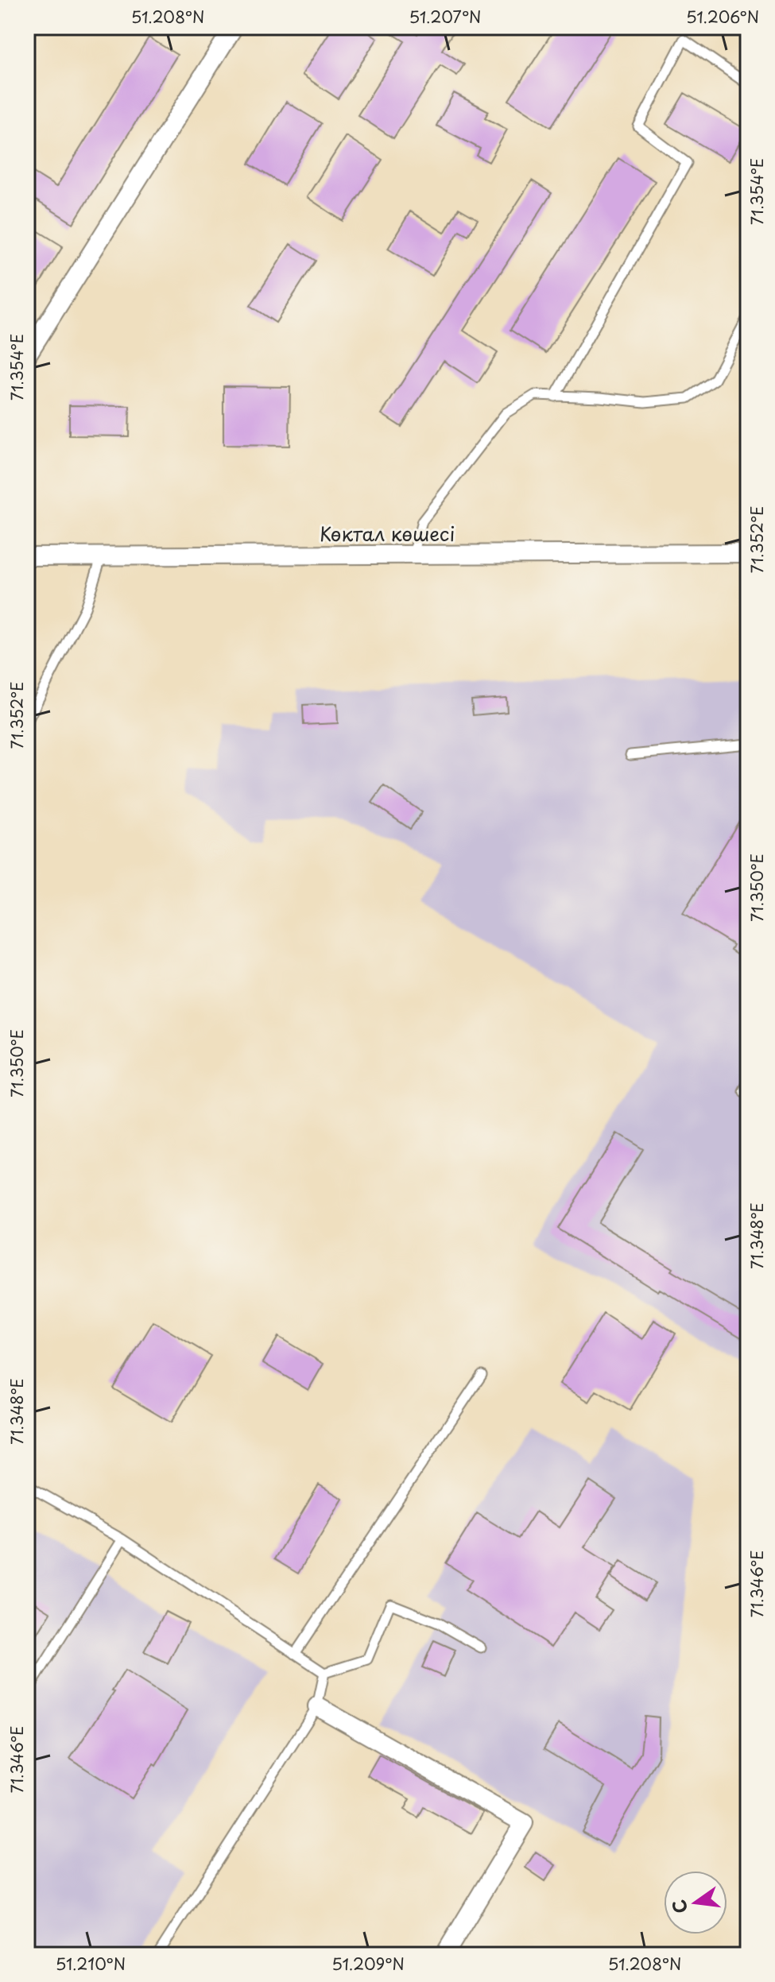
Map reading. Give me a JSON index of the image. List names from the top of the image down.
{
  "streets": {
    "street": ["Көктал көшесі"]
  },
  "north": "left",
  "coordinates": [
    "51.208°N",
    "51.207°N",
    "51.206°N",
    "71.354°E",
    "71.352°E",
    "71.350°E",
    "71.348°E",
    "71.346°E",
    "51.210°N",
    "51.209°N"
  ]
}
